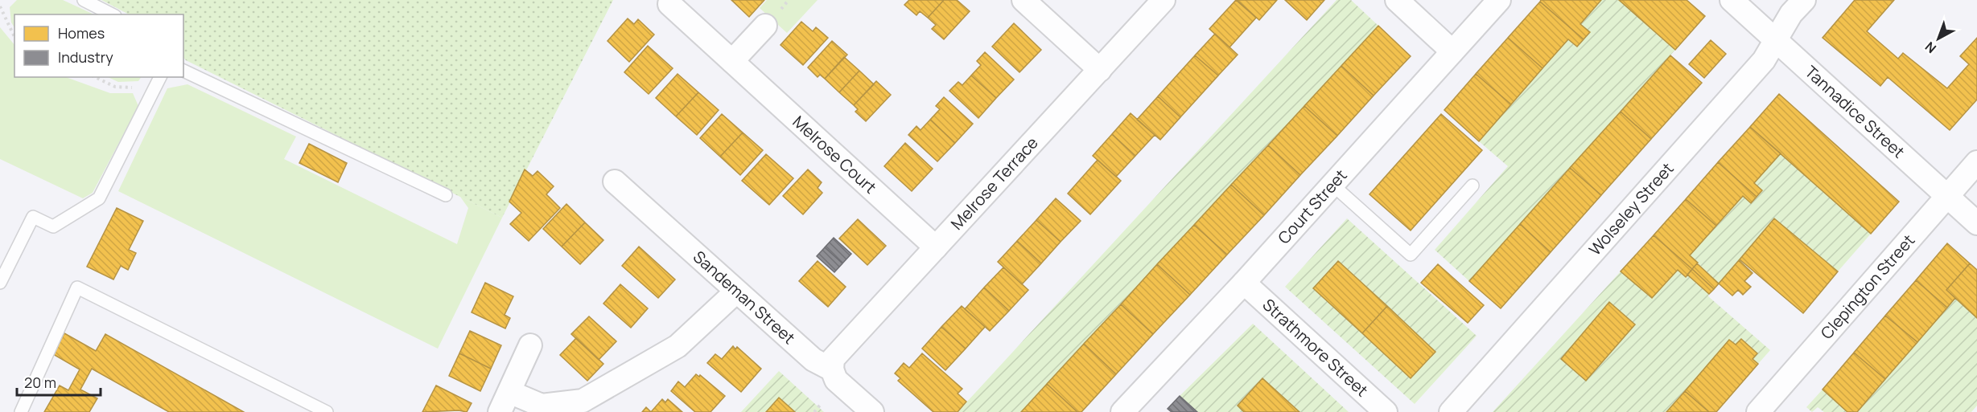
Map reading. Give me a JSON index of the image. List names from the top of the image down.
{
  "streets": {
    "street": [
      "Tannadice Street",
      "Melrose Court",
      "Melrose Terrace",
      "Court Street",
      "Wolseley Street",
      "Clepington Street",
      "Sandeman Street",
      "Strathmore Street"
    ]
  },
  "crossings": [
    ["Tannadice Street", "Wolseley Street"],
    ["Tannadice Street", "Clepington Street"],
    ["Melrose Court", "Melrose Terrace"],
    ["Melrose Terrace", "Sandeman Street"],
    ["Court Street", "Strathmore Street"]
  ],
  "legend": ["Homes", "Industry"],
  "scale_bar": "20 m",
  "north": "bottom left"
}
